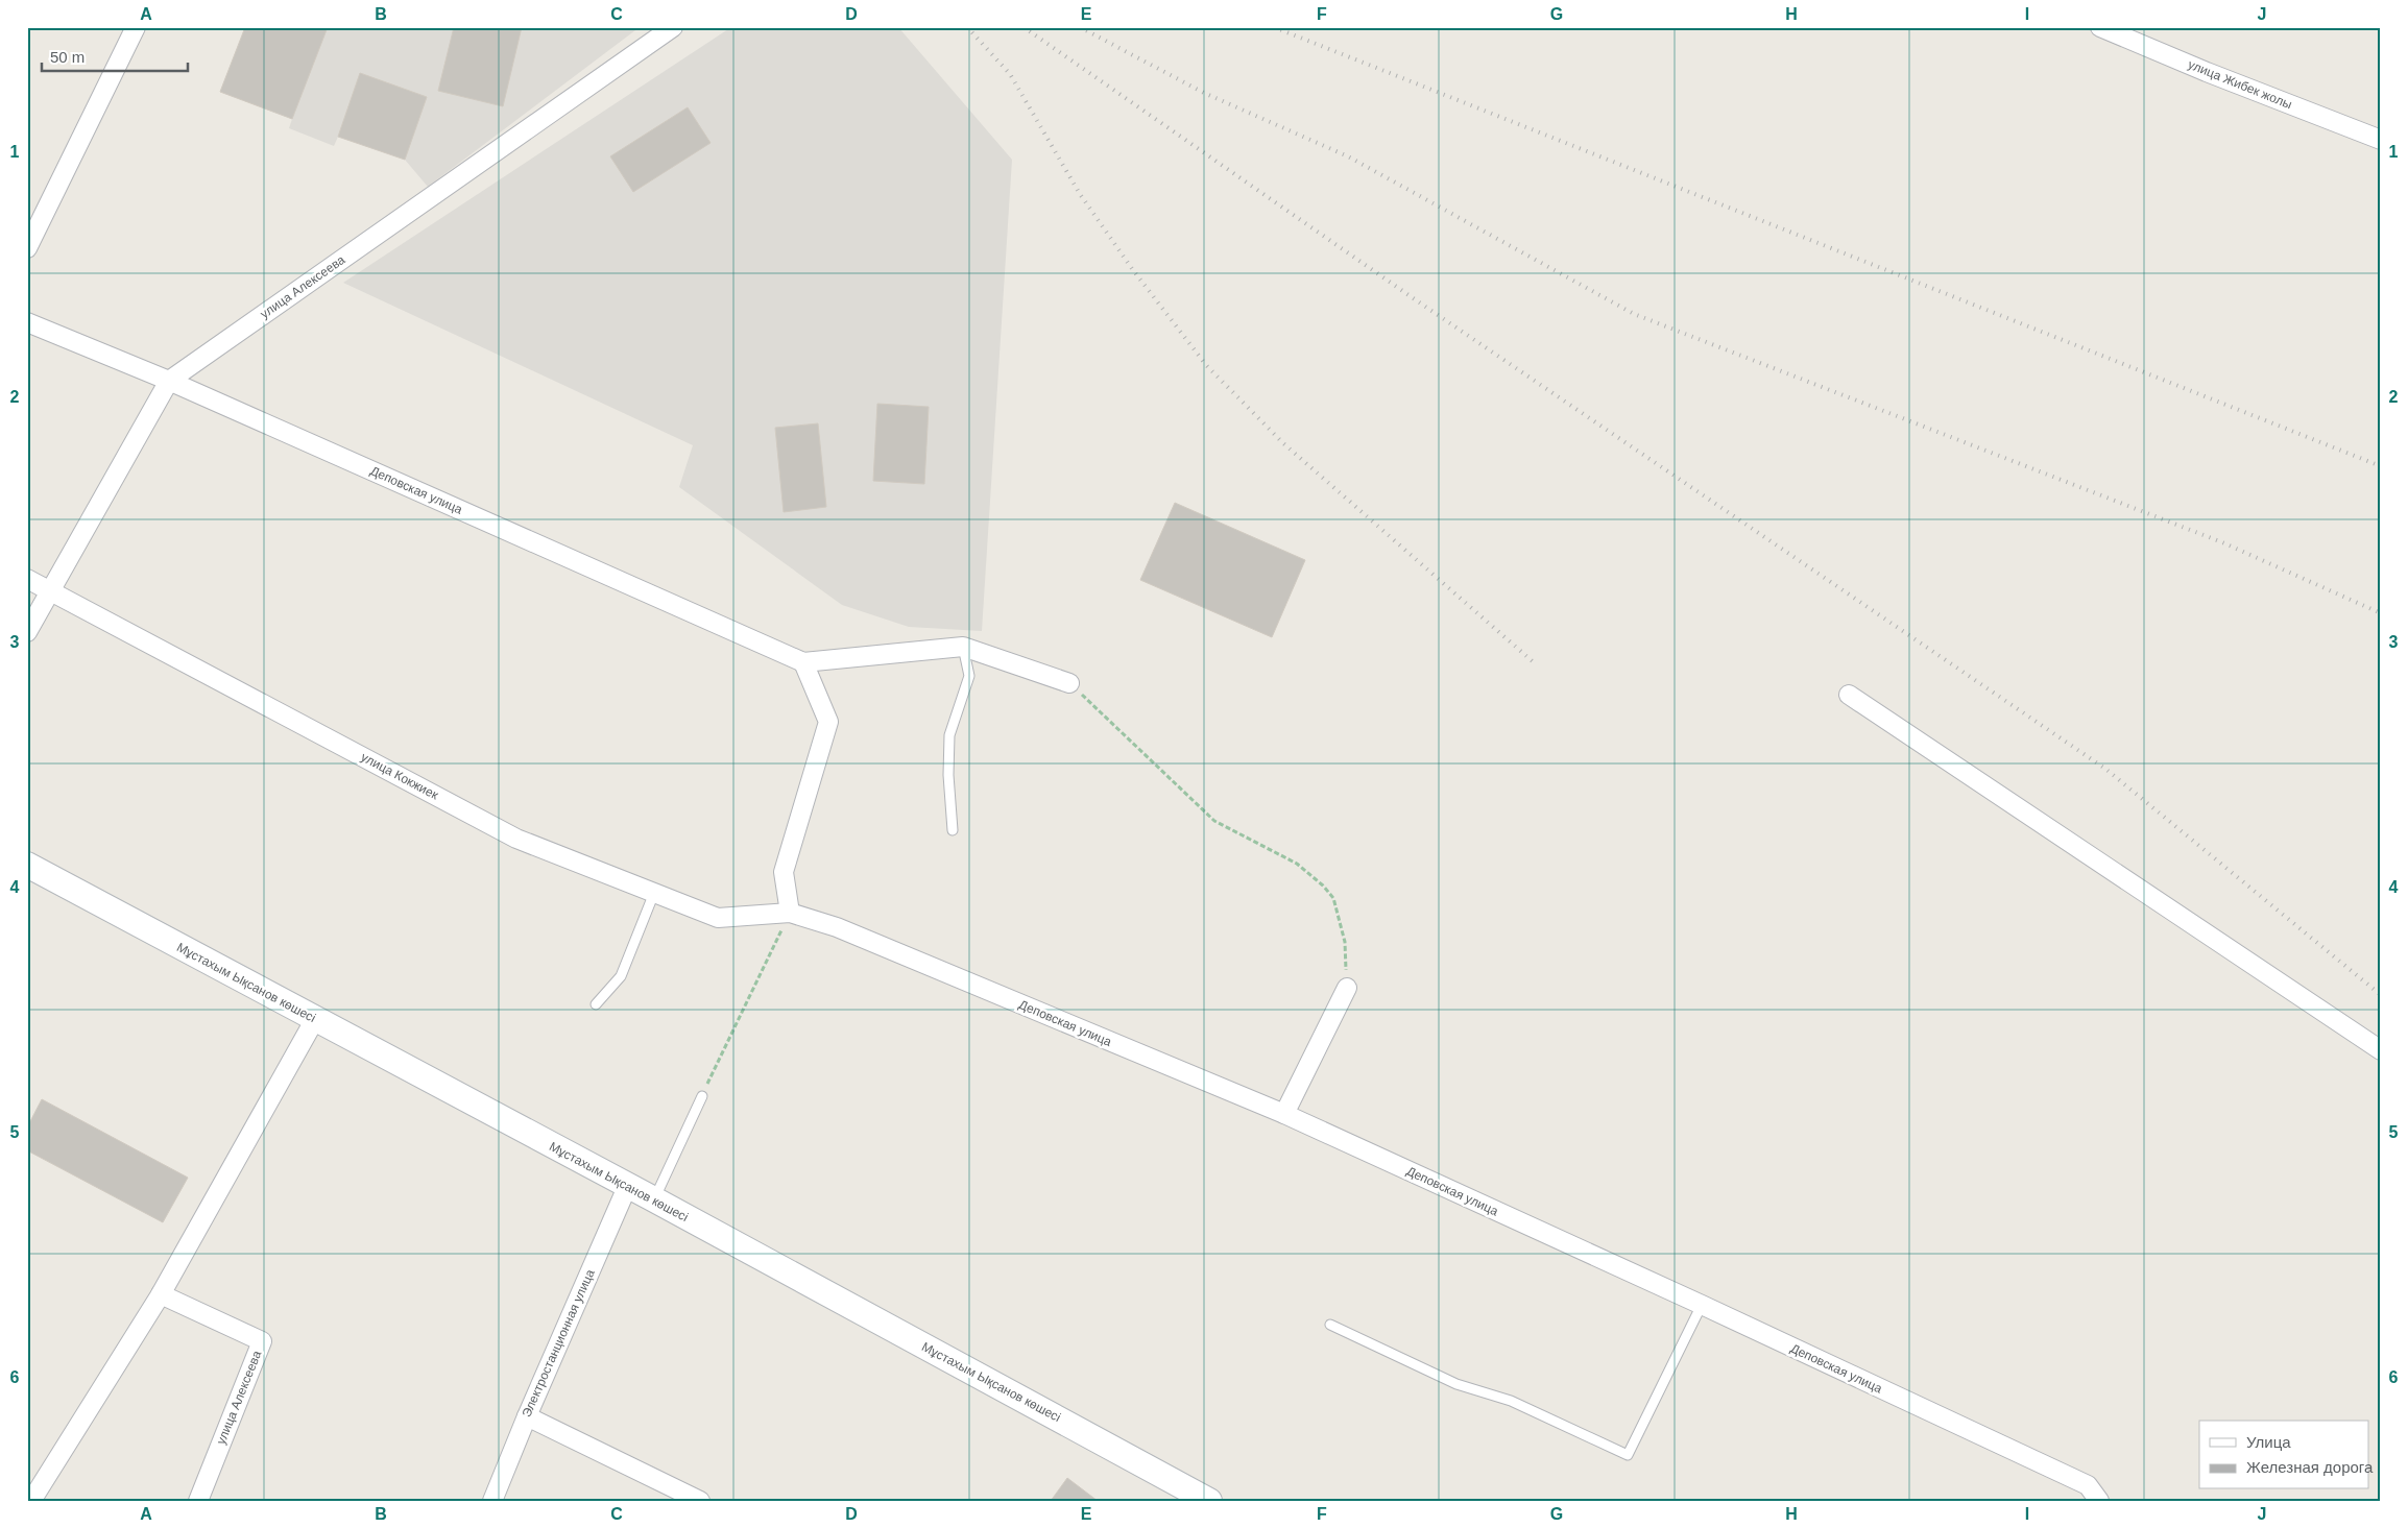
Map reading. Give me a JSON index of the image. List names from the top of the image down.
{
  "streets": {
    "main road": ["Мұстахым Ықсанов көшесі"],
    "street": [
      "улица Жибек жолы",
      "улица Алексеева",
      "Деповская улица",
      "улица Кокжиек",
      "Электростанционная улица"
    ]
  },
  "crossings": [
    ["улица Алексеева", "Деповская улица"],
    ["улица Алексеева", "улица Кокжиек"],
    ["Деповская улица", "улица Кокжиек"],
    ["Мұстахым Ықсанов көшесі", "Электростанционная улица"]
  ],
  "legend": ["Улица", "Железная дорога"],
  "scale_bar": "50 m",
  "grid": {
    "columns": [
      "A",
      "B",
      "C",
      "D",
      "E",
      "F",
      "G",
      "H",
      "I",
      "J"
    ],
    "rows": [
      "1",
      "2",
      "3",
      "4",
      "5",
      "6"
    ]
  }
}
